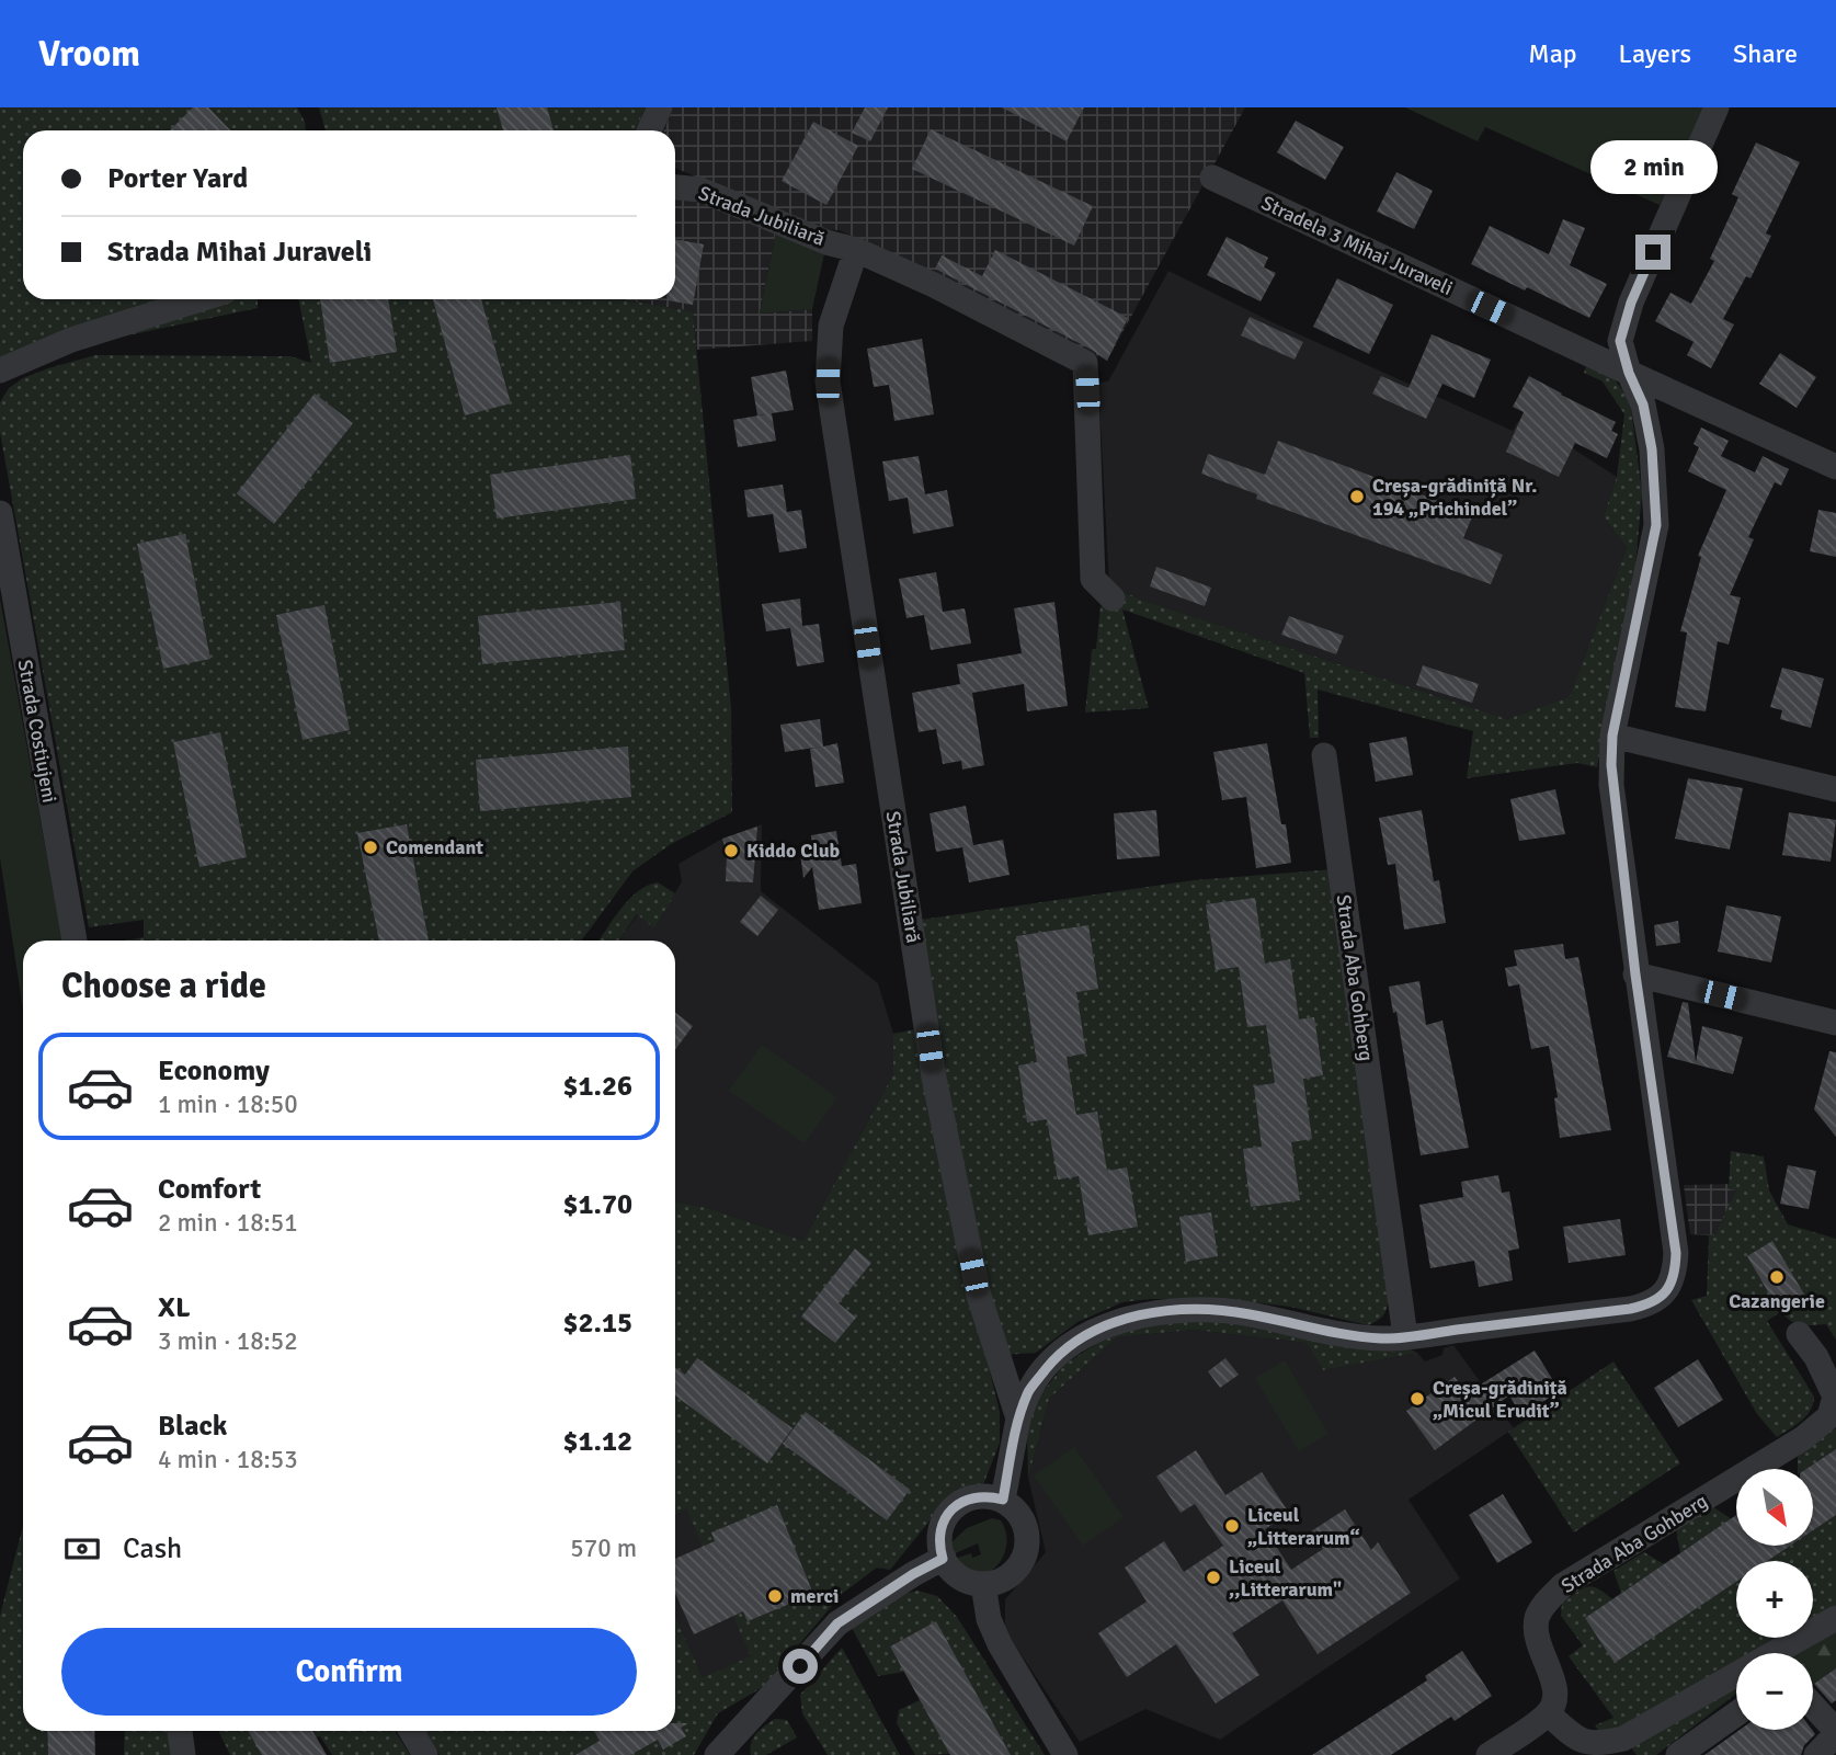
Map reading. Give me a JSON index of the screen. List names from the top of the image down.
{
  "streets": {
    "street": [
      "Strada Jubiliară",
      "Stradela 3 Mihai Juraveli",
      "Strada Costiujeni",
      "Strada Aba Gohberg"
    ]
  },
  "places": [
    "Creșa-grădiniță Nr. 194 „Prichindel”",
    "Comendant",
    "Kiddo Club",
    "Cazangerie",
    "Creșa-grădiniță „Micul Erudit”",
    "Liceul „Litterarum“",
    "Liceul ,,Litterarum\"",
    "merci"
  ],
  "north": "bottom right",
  "page": {
    "header": "Vroom",
    "nav": ["Map", "Layers", "Share"],
    "banner": ["Porter Yard", "Strada Mihai Juraveli"],
    "bubble": "2 min",
    "heading": "Choose a ride",
    "list": [
      {
        "name": "Economy",
        "note": "1 min · 18:50",
        "value": "$1.26"
      },
      {
        "name": "Comfort",
        "note": "2 min · 18:51",
        "value": "$1.70"
      },
      {
        "name": "XL",
        "note": "3 min · 18:52",
        "value": "$2.15"
      },
      {
        "name": "Black",
        "note": "4 min · 18:53",
        "value": "$1.12"
      }
    ],
    "map_buttons": ["+", "−"],
    "pay": ["Cash", "570 m"],
    "buttons": "Confirm"
  }
}
